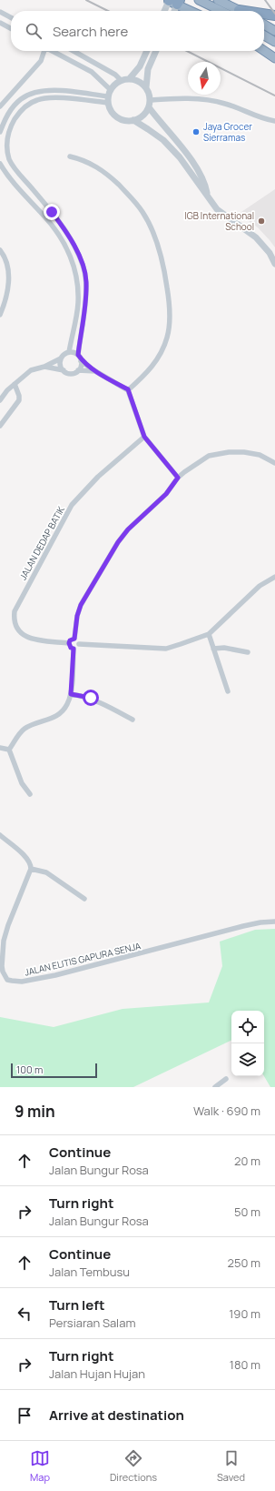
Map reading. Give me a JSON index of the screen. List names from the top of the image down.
{
  "streets": {
    "street": ["JALAN DEDAP BATIK", "JALAN ELITIS GAPURA SENJA"]
  },
  "places": ["Jaya Grocer Sierramas", "IGB International School"],
  "scale_bar": "100 m",
  "north": "bottom",
  "page": {
    "search": "Search here",
    "scale": "100 m",
    "heading": ["9 min", "Walk · 690 m"],
    "list": [
      ["Continue", "Jalan Bungur Rosa", "20 m"],
      ["Turn right", "Jalan Bungur Rosa", "50 m"],
      ["Continue", "Jalan Tembusu", "250 m"],
      ["Turn left", "Persiaran Salam", "190 m"],
      ["Turn right", "Jalan Hujan Hujan", "180 m"],
      "Arrive at destination"
    ],
    "nav": ["Map", "Directions", "Saved"]
  }
}
